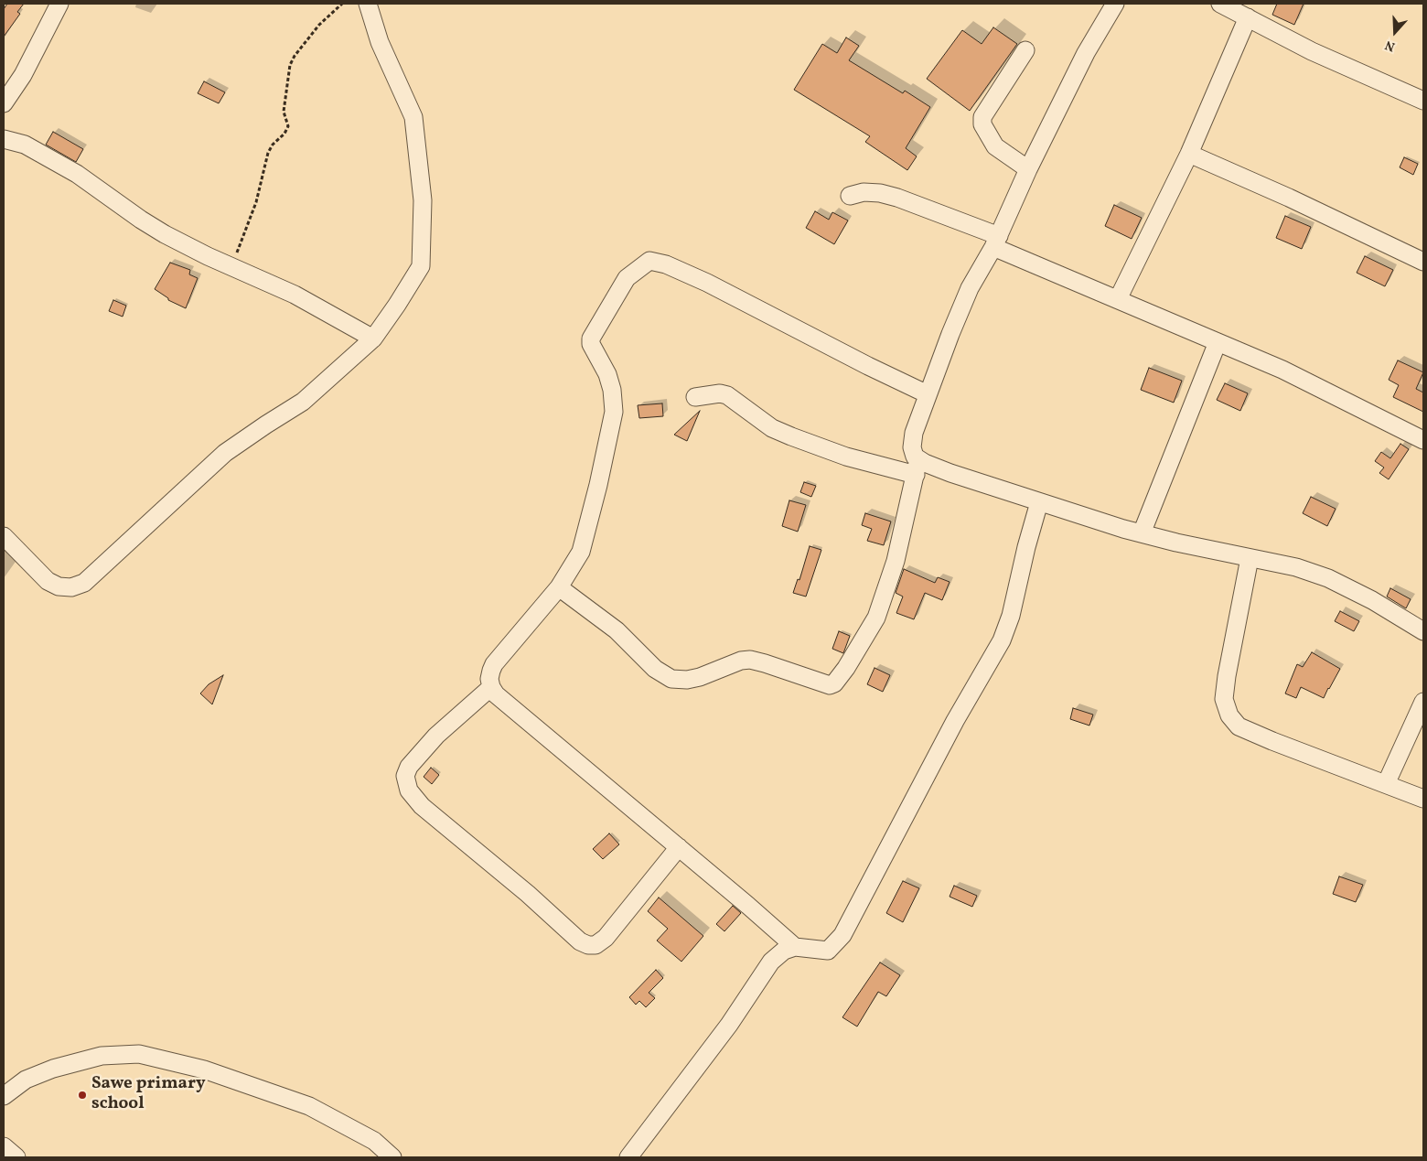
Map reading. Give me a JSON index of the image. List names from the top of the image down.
{
  "places": ["Sawe primary school"],
  "north": "bottom"
}
